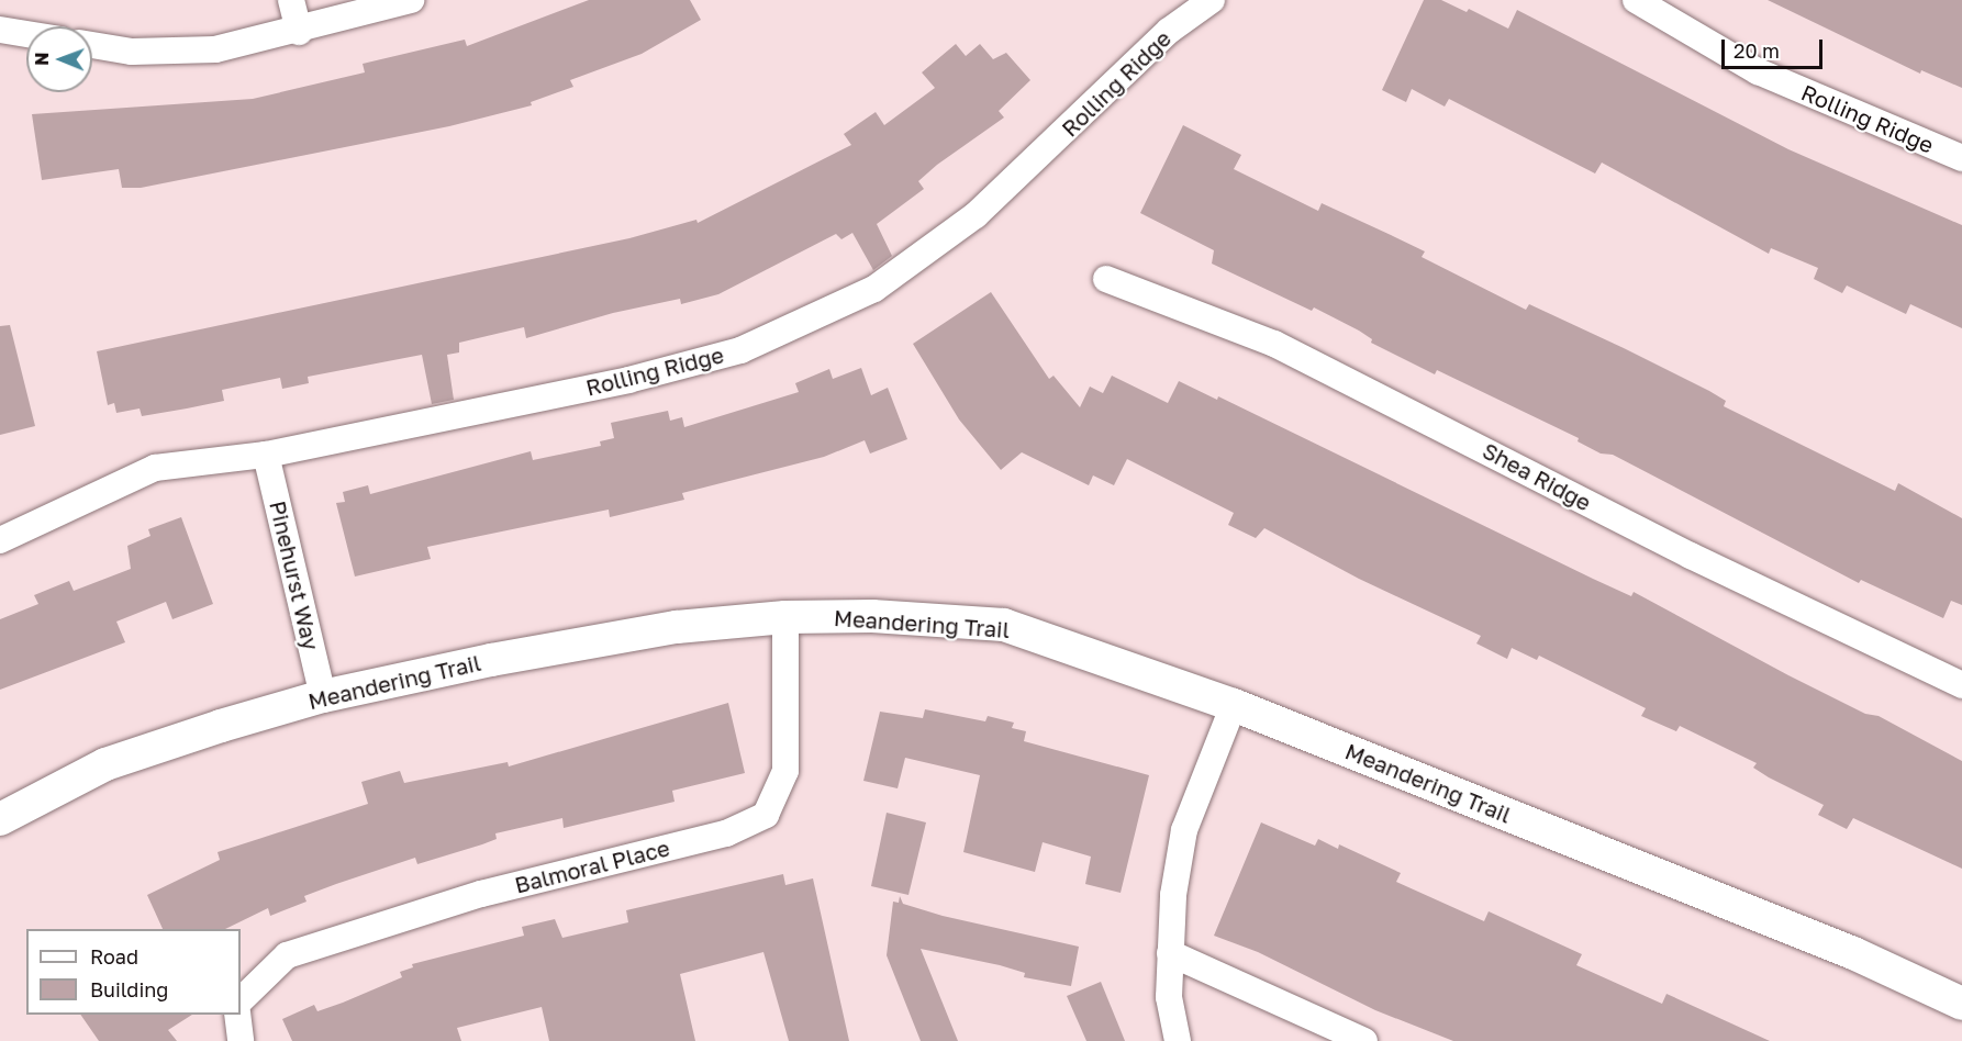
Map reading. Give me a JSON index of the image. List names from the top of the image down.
{
  "streets": {
    "street": [
      "Rolling Ridge",
      "Shea Ridge",
      "Pinehurst Way",
      "Meandering Trail",
      "Balmoral Place"
    ]
  },
  "crossings": [
    ["Rolling Ridge", "Pinehurst Way"],
    ["Pinehurst Way", "Meandering Trail"],
    ["Meandering Trail", "Balmoral Place"]
  ],
  "legend": ["Road", "Building"],
  "scale_bar": "20 m",
  "north": "left"
}
